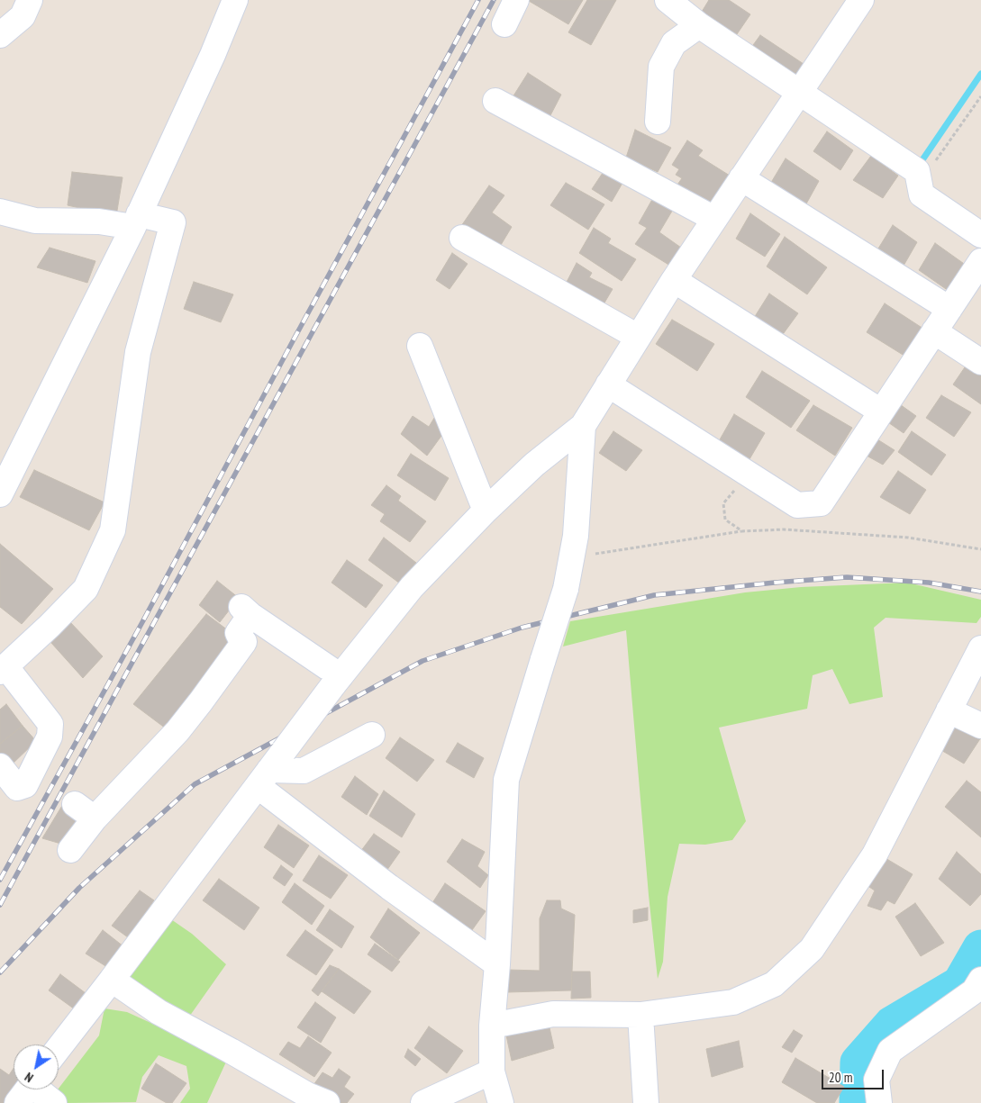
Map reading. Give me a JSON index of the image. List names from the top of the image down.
{
  "scale_bar": "20 m",
  "north": "bottom left"
}
